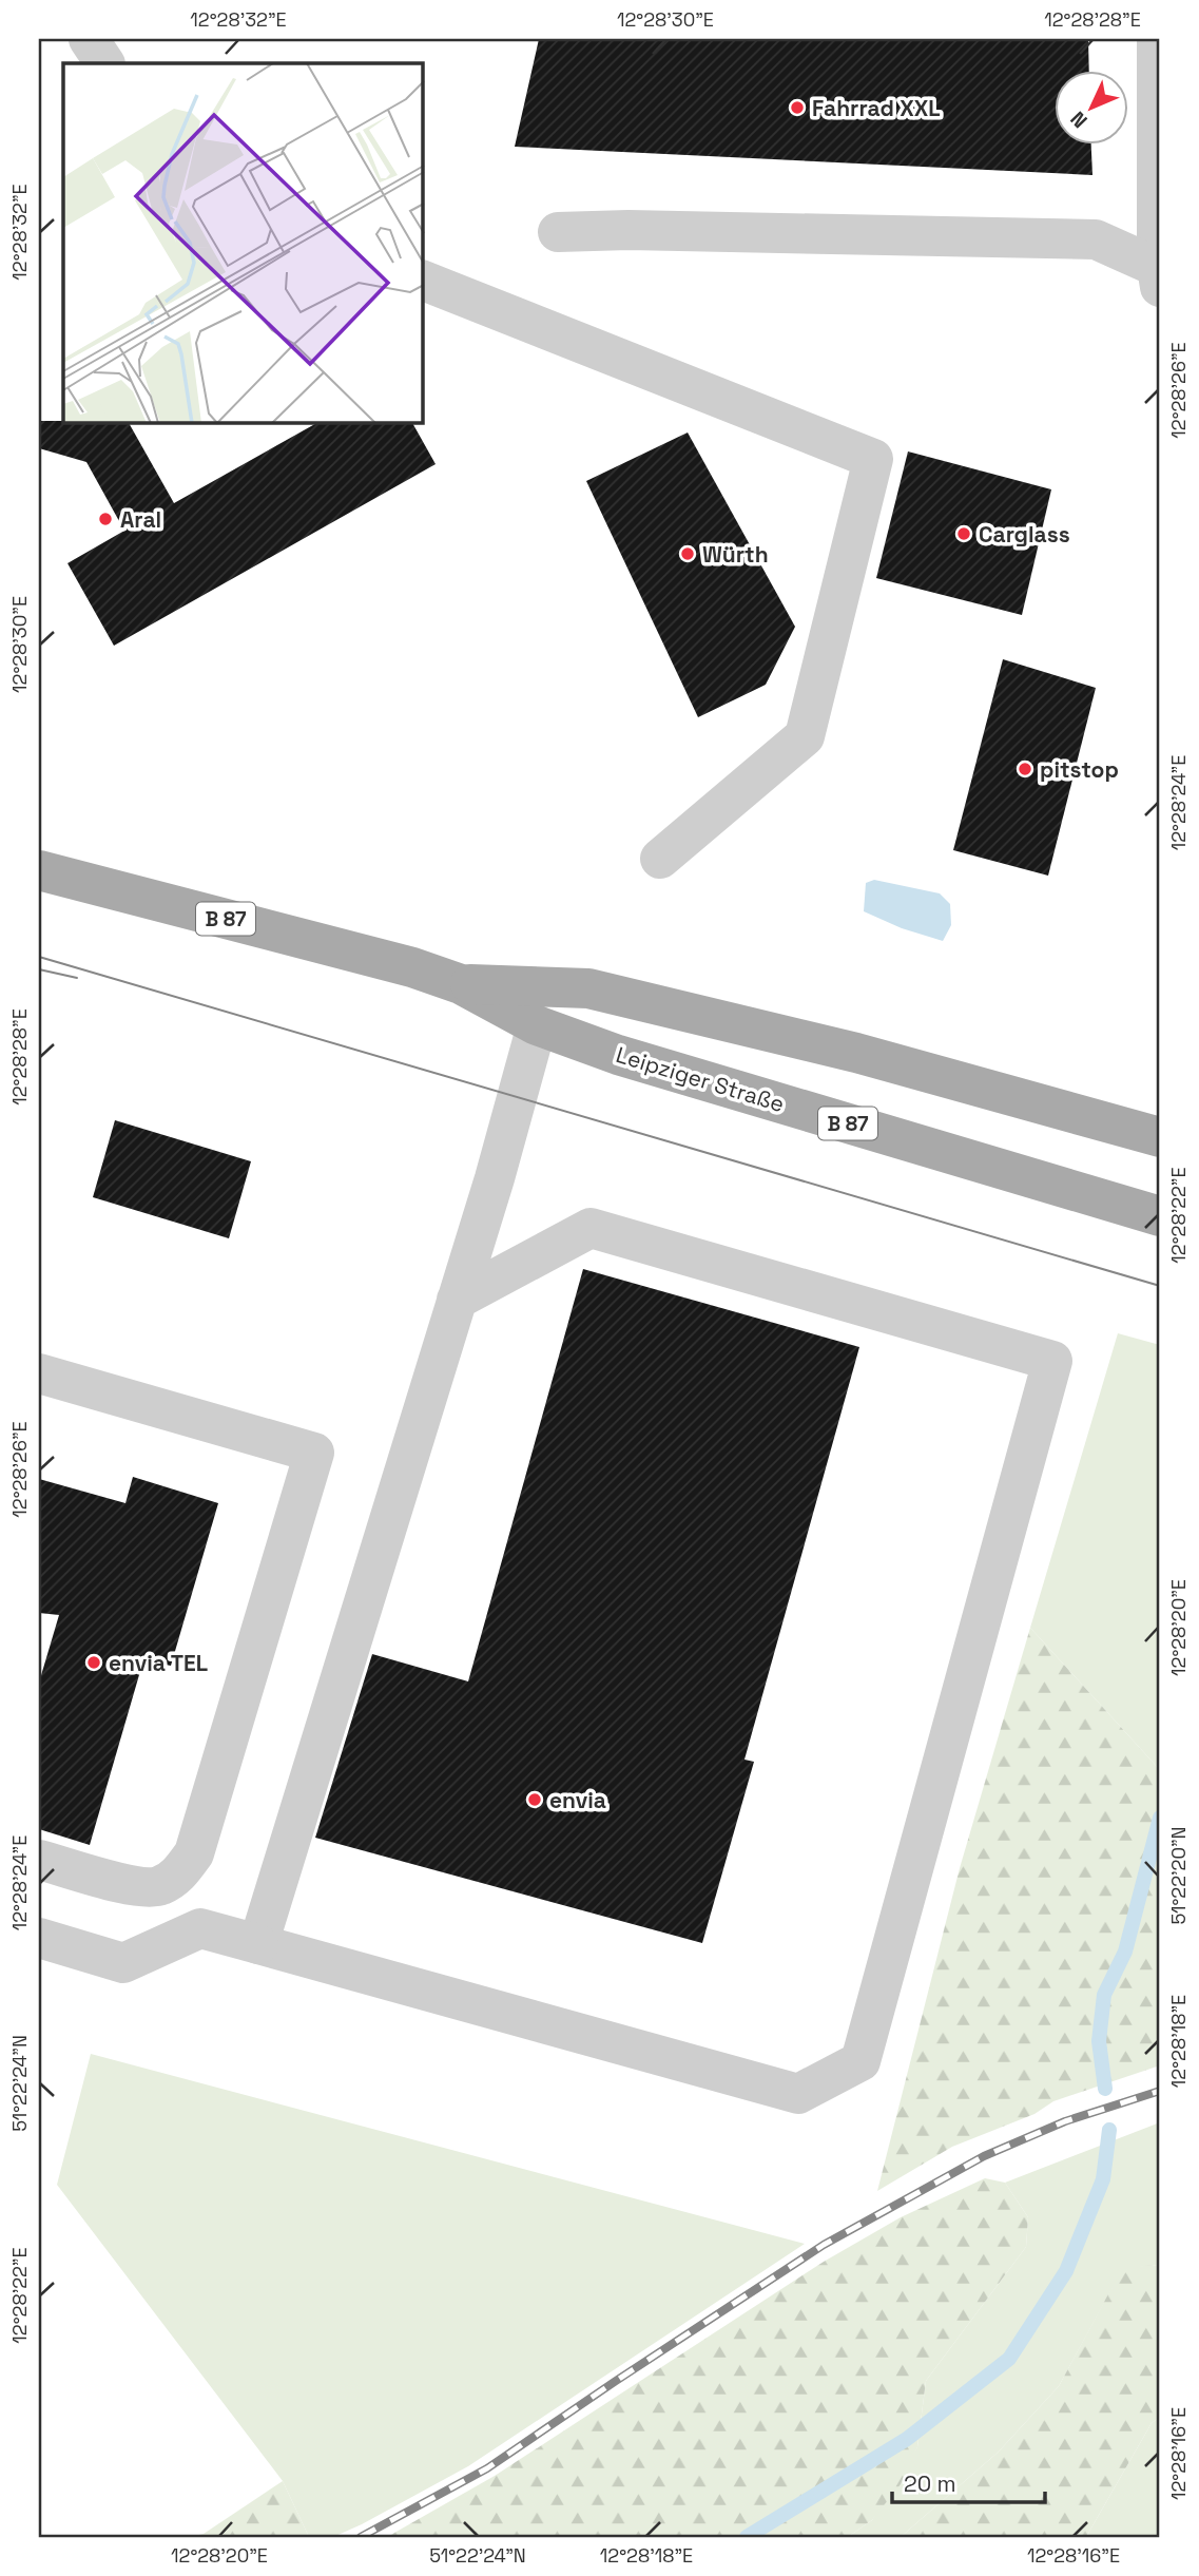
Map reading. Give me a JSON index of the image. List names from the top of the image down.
{
  "streets": {
    "main road": ["B 87", "Leipziger Straße"]
  },
  "places": [
    "Fahrrad XXL",
    "Aral",
    "Carglass",
    "Würth",
    "pitstop",
    "envia TEL",
    "envia"
  ],
  "scale_bar": "20 m",
  "north": "bottom left",
  "coordinates": [
    "12°28'32\"E",
    "12°28'30\"E",
    "12°28'28\"E",
    "12°28'26\"E",
    "12°28'24\"E",
    "12°28'22\"E",
    "12°28'20\"E",
    "51°22'20\"N",
    "12°28'18\"E",
    "51°22'24\"N",
    "12°28'16\"E"
  ]
}
